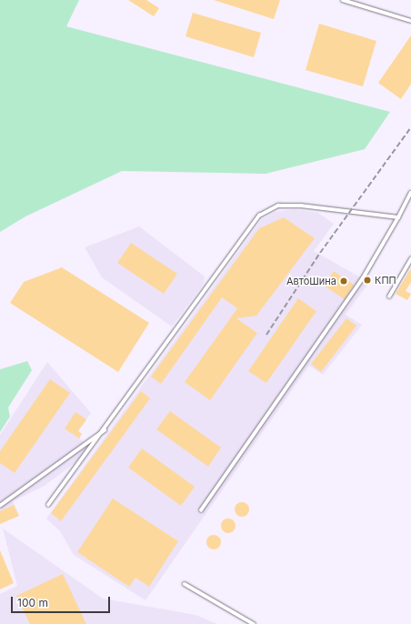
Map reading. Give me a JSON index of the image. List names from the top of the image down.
{
  "places": ["КПП", "АвтоШина"],
  "scale_bar": "100 m"
}
